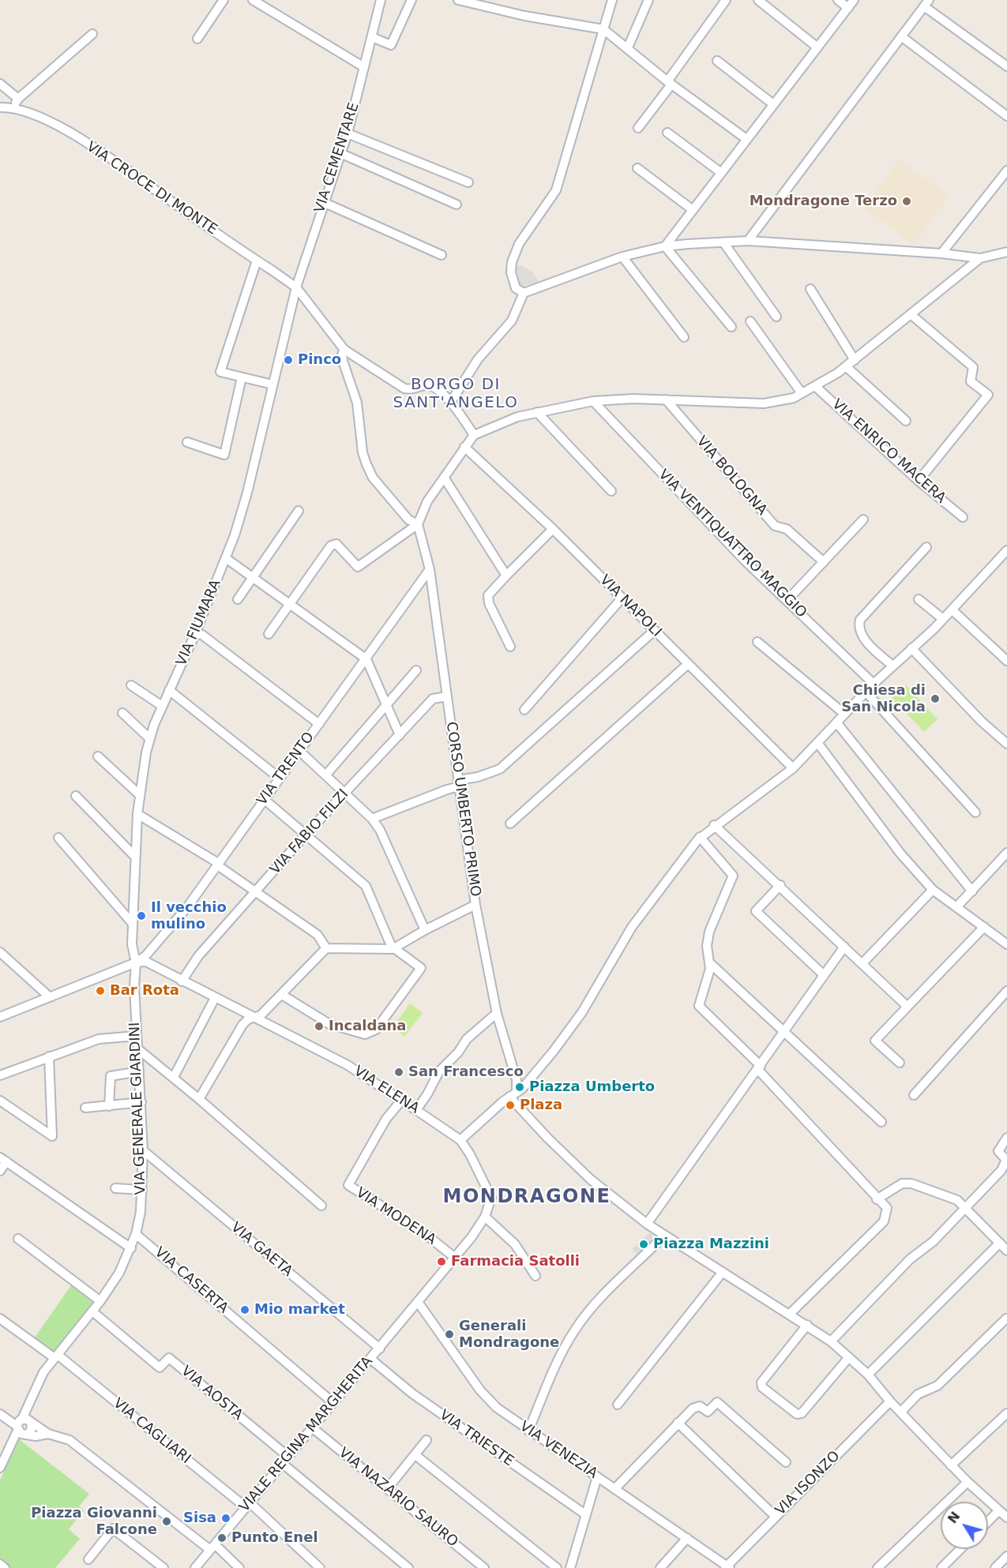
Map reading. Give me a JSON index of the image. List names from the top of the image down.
{
  "streets": {
    "street": [
      "VIA CEMENTARE",
      "VIA CROCE DI MONTE",
      "VIA ENRICO MACERA",
      "VIA BOLOGNA",
      "VIA VENTIQUATTRO MAGGIO",
      "VIA NAPOLI",
      "VIA FIUMARA",
      "VIA TRENTO",
      "CORSO UMBERTO PRIMO",
      "VIA FABIO FILZI",
      "VIA ELENA",
      "VIA GENERALE GIARDINI",
      "VIA MODENA",
      "VIA GAETA",
      "VIA CASERTA",
      "VIA AOSTA",
      "VIA CAGLIARI",
      "VIALE REGINA MARGHERITA",
      "VIA TRIESTE",
      "VIA VENEZIA",
      "VIA ISONZO",
      "VIA NAZARIO SAURO"
    ]
  },
  "crossings": [
    ["VIA CEMENTARE", "VIA CROCE DI MONTE"],
    ["VIA CEMENTARE", "VIA FIUMARA"],
    ["VIA CROCE DI MONTE", "VIA FIUMARA"],
    ["VIA FIUMARA", "VIA TRENTO"],
    ["VIA FIUMARA", "VIA ELENA"],
    ["VIA FIUMARA", "VIA GENERALE GIARDINI"],
    ["VIA TRENTO", "CORSO UMBERTO PRIMO"],
    ["VIA TRENTO", "VIA ELENA"],
    ["VIA TRENTO", "VIA GENERALE GIARDINI"],
    ["CORSO UMBERTO PRIMO", "VIA FABIO FILZI"],
    ["VIA FABIO FILZI", "VIA ELENA"],
    ["VIA ELENA", "VIA GENERALE GIARDINI"],
    ["VIA ELENA", "VIA MODENA"],
    ["VIA ELENA", "VIALE REGINA MARGHERITA"],
    ["VIA ELENA", "VIA VENEZIA"],
    ["VIA GENERALE GIARDINI", "VIA GAETA"],
    ["VIA GENERALE GIARDINI", "VIA CASERTA"],
    ["VIA GENERALE GIARDINI", "VIA AOSTA"],
    ["VIA GENERALE GIARDINI", "VIA CAGLIARI"],
    ["VIA GAETA", "VIALE REGINA MARGHERITA"],
    ["VIA CASERTA", "VIALE REGINA MARGHERITA"],
    ["VIA AOSTA", "VIALE REGINA MARGHERITA"],
    ["VIA CAGLIARI", "VIALE REGINA MARGHERITA"],
    ["VIALE REGINA MARGHERITA", "VIA TRIESTE"],
    ["VIALE REGINA MARGHERITA", "VIA VENEZIA"],
    ["VIALE REGINA MARGHERITA", "VIA NAZARIO SAURO"],
    ["VIA VENEZIA", "VIA ISONZO"]
  ],
  "districts": ["BORGO DI SANT'ANGELO", "MONDRAGONE"],
  "places": [
    "Mondragone Terzo",
    "Pinco",
    "Chiesa di San Nicola",
    "Il vecchio mulino",
    "Bar Rota",
    "Incaldana",
    "San Francesco",
    "Piazza Umberto",
    "Plaza",
    "Piazza Mazzini",
    "Farmacia Satolli",
    "Mio market",
    "Generali Mondragone",
    "Sisa",
    "Piazza Giovanni Falcone",
    "Punto Enel"
  ],
  "north": "top left"
}
